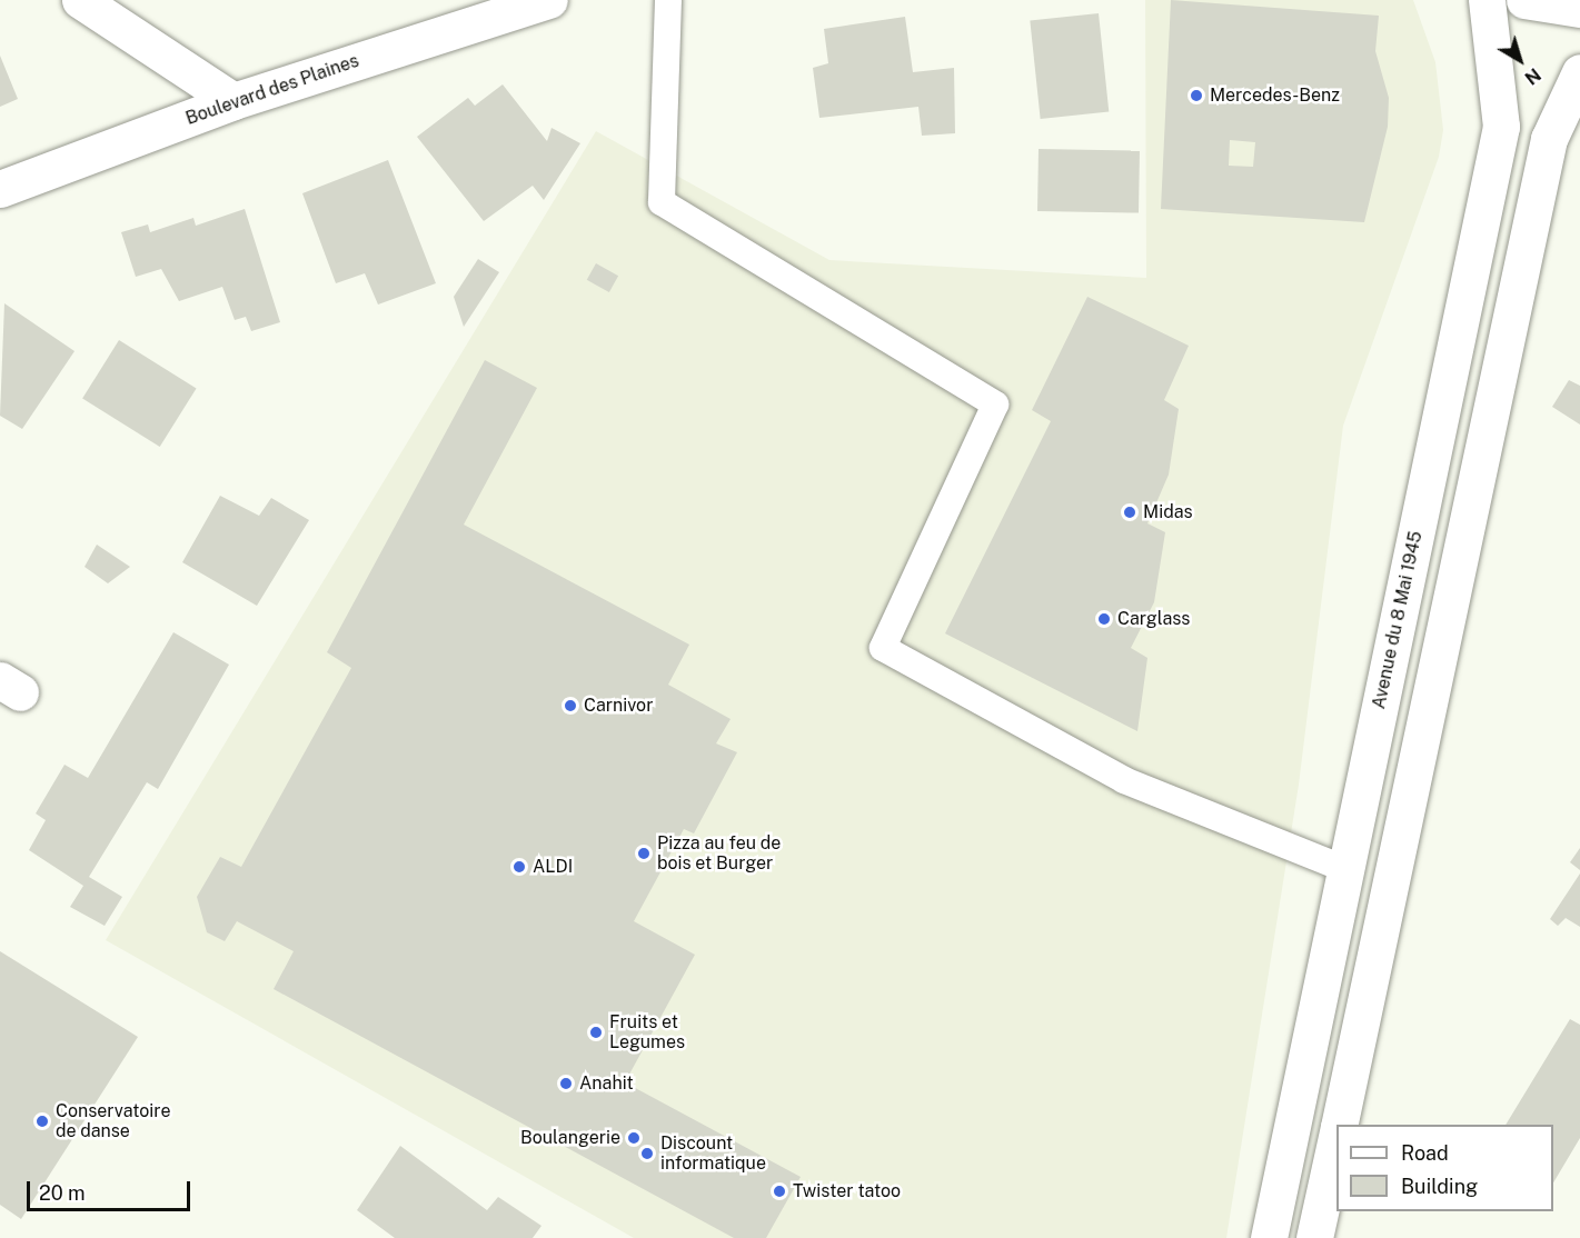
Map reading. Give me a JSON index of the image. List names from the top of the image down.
{
  "streets": {
    "main road": ["Boulevard des Plaines", "Avenue du 8 Mai 1945"]
  },
  "places": [
    "Mercedes-Benz",
    "Midas",
    "Carglass",
    "Carnivor",
    "Pizza au feu de bois et Burger",
    "ALDI",
    "Fruits et Legumes",
    "Anahit",
    "Conservatoire de danse",
    "Boulangerie",
    "Discount informatique",
    "Twister tatoo"
  ],
  "legend": ["Road", "Building"],
  "scale_bar": "20 m",
  "north": "bottom right"
}
